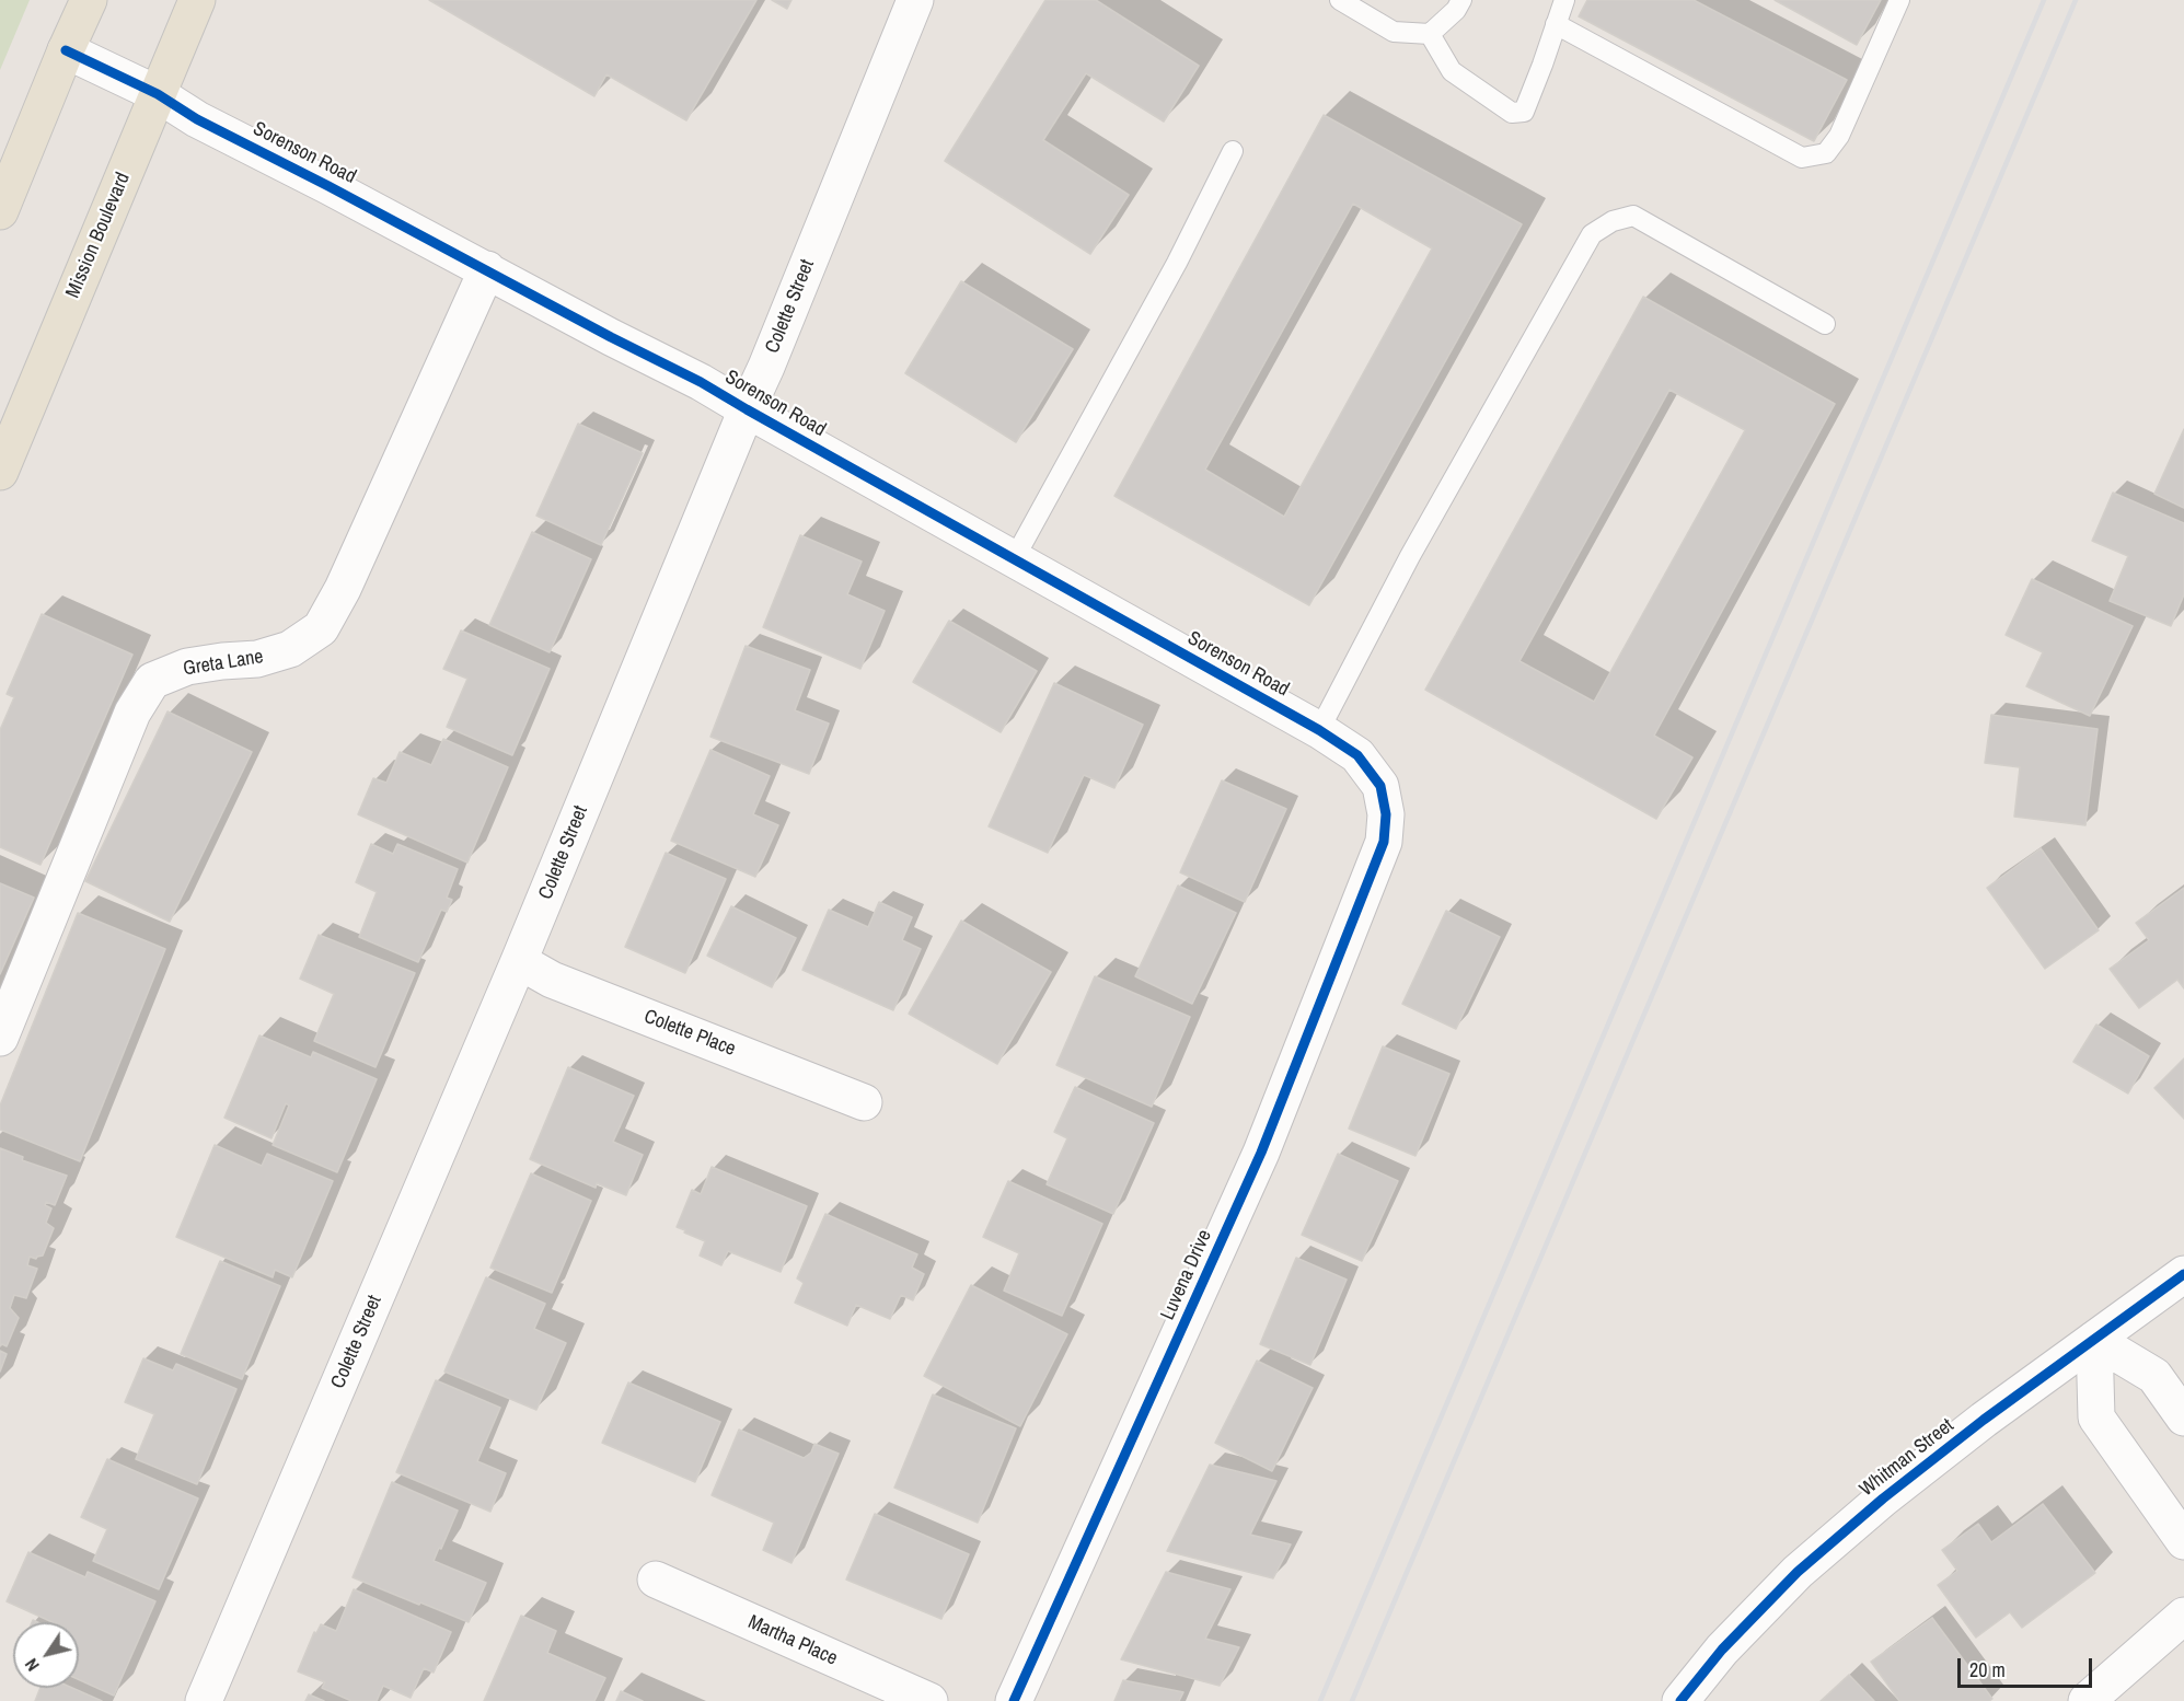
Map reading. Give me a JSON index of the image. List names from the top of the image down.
{
  "streets": {
    "main road": ["Mission Boulevard"],
    "street": [
      "Sorenson Road",
      "Colette Street",
      "Greta Lane",
      "Colette Place",
      "Luvena Drive",
      "Whitman Street",
      "Martha Place"
    ]
  },
  "crossings": [
    ["Sorenson Road", "Mission Boulevard"],
    ["Sorenson Road", "Colette Street"],
    ["Sorenson Road", "Greta Lane"],
    ["Sorenson Road", "Luvena Drive"],
    ["Colette Street", "Colette Place"]
  ],
  "scale_bar": "20 m",
  "north": "bottom left"
}
